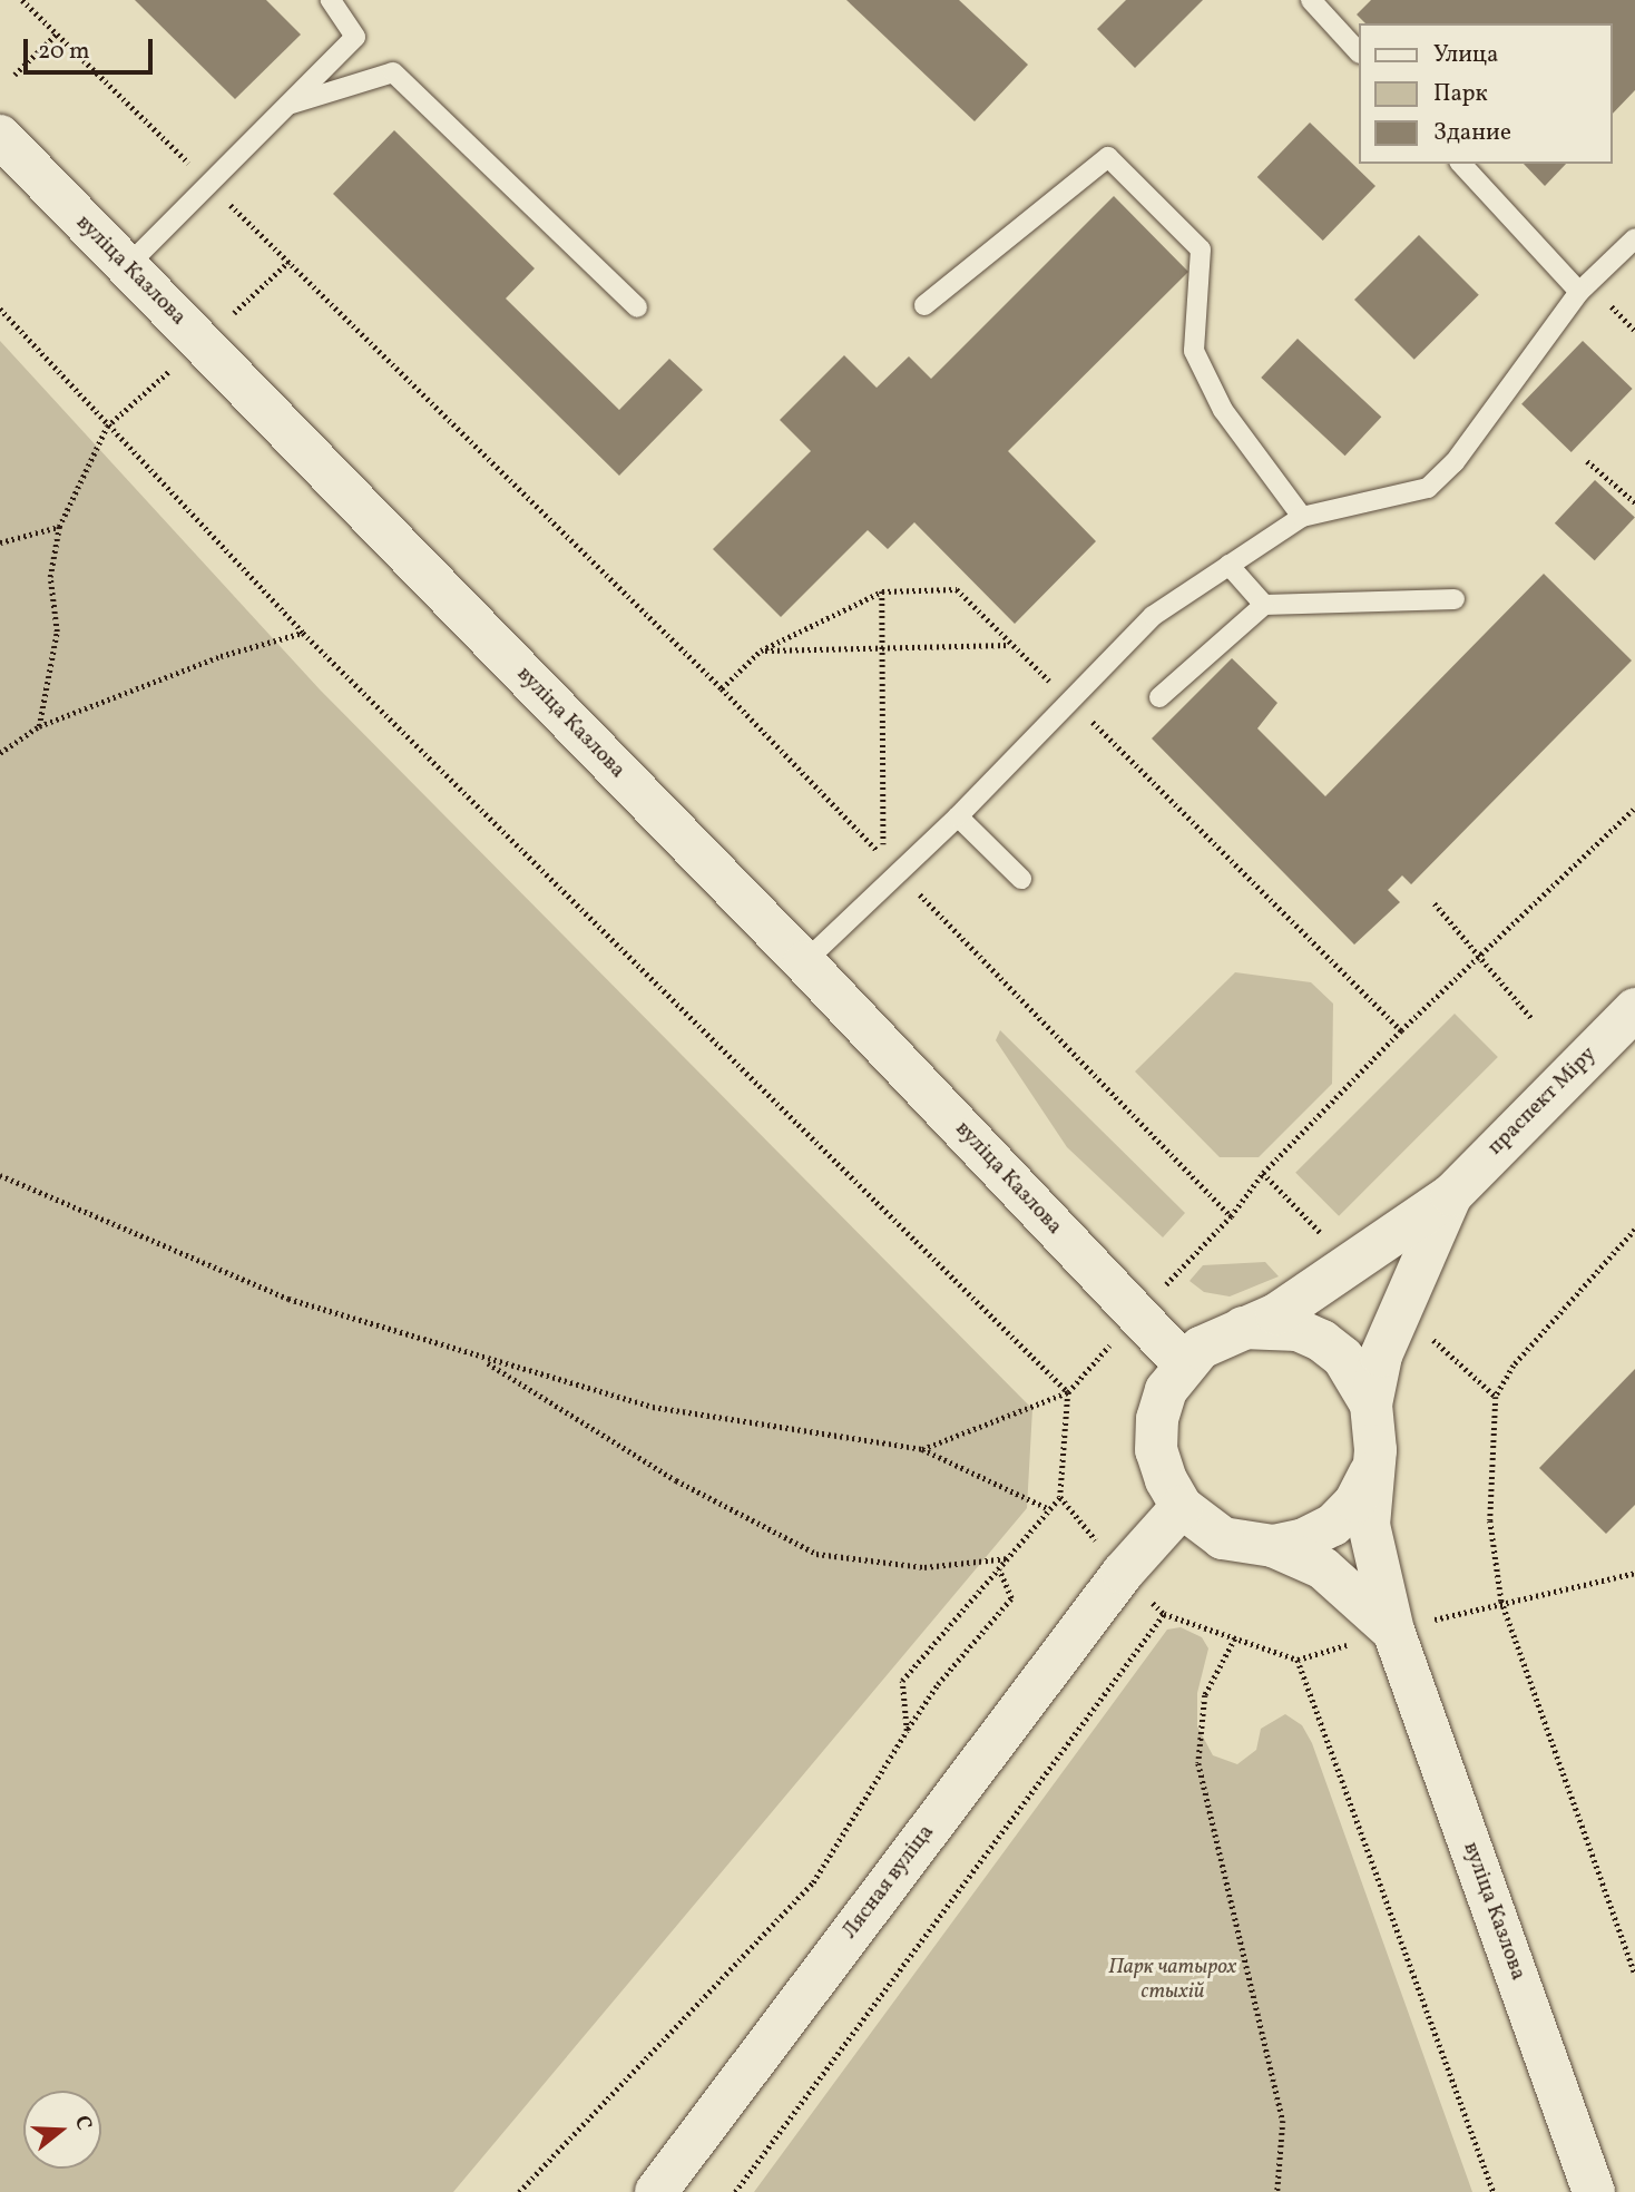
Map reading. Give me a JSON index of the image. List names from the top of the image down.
{
  "streets": {
    "main road": ["вуліца Казлова", "праспект Міру", "Лясная вуліца"]
  },
  "crossings": [
    ["вуліца Казлова", "Лясная вуліца"]
  ],
  "parks": ["Парк чатырох стыхій"],
  "legend": ["Улица", "Парк", "Здание"],
  "scale_bar": "20 m",
  "north": "right"
}
